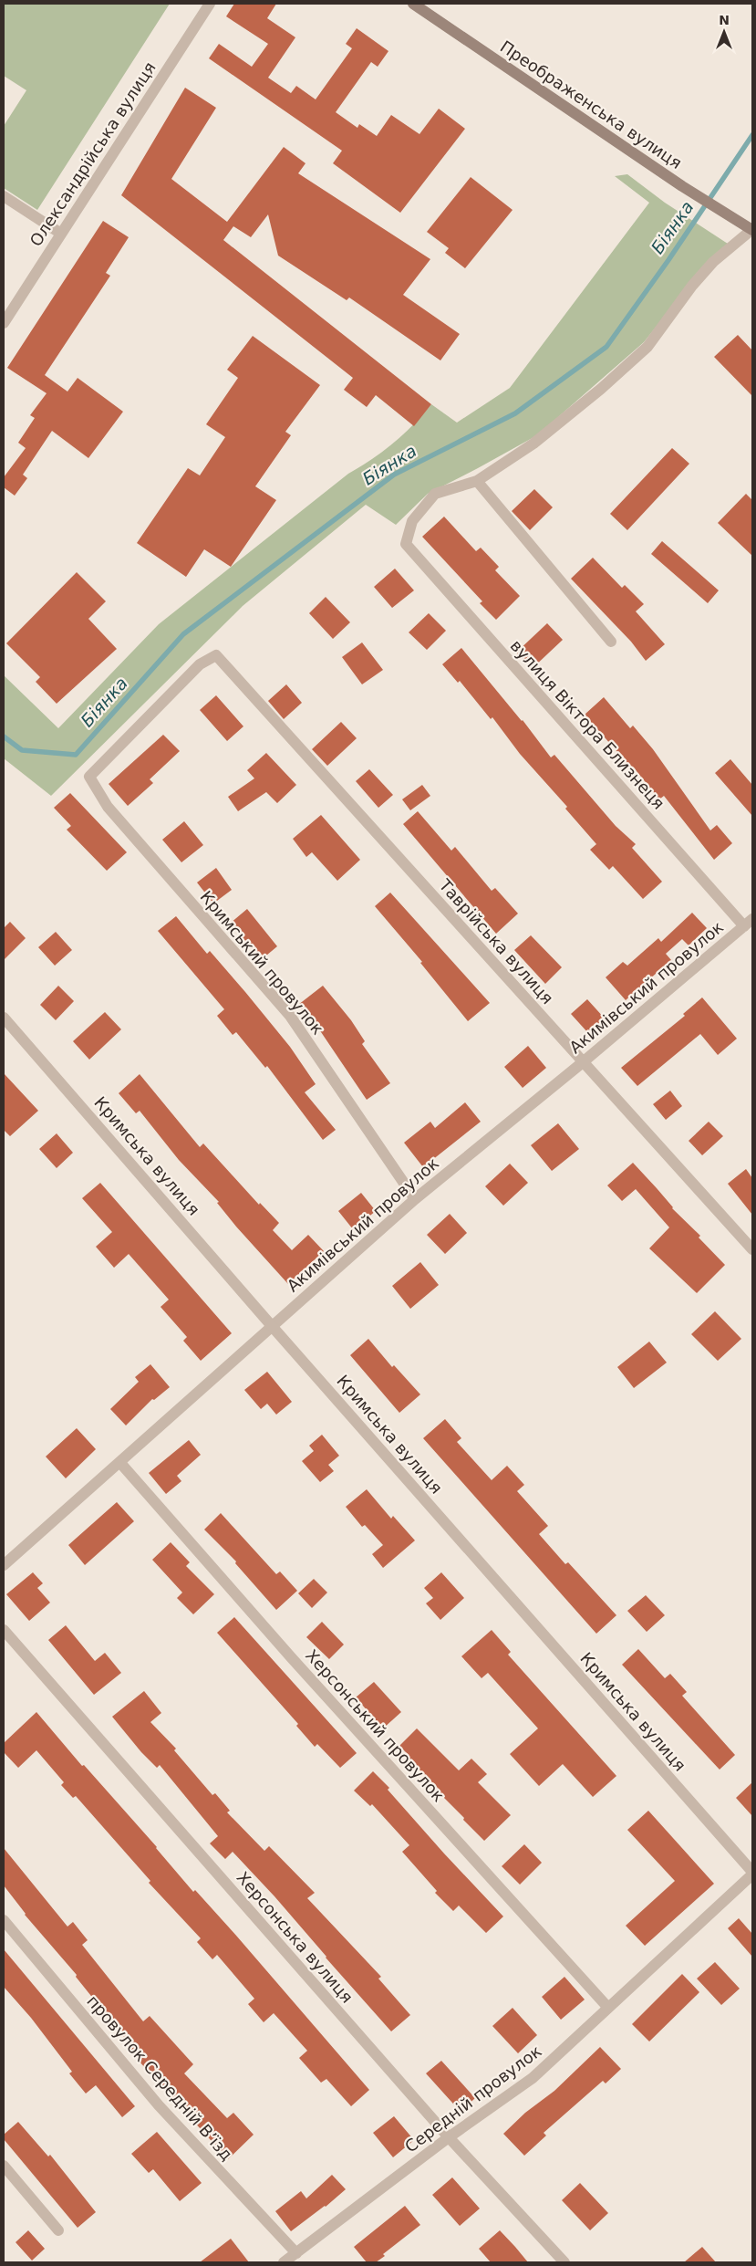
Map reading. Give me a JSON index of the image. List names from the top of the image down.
{
  "streets": {
    "main road": ["Преображенська вулиця"],
    "street": [
      "Олександрійська вулиця",
      "вулиця Віктора Близнеця",
      "Таврійська вулиця",
      "Кримський провулок",
      "Акимівський провулок",
      "Кримська вулиця",
      "Херсонський провулок",
      "Херсонська вулиця",
      "провулок Середній Вʼїзд",
      "Середній провулок"
    ]
  },
  "crossings": [
    ["вулиця Віктора Близнеця", "Акимівський провулок"],
    ["Таврійська вулиця", "Кримський провулок"],
    ["Таврійська вулиця", "Акимівський провулок"],
    ["Кримський провулок", "Акимівський провулок"],
    ["Акимівський провулок", "Кримська вулиця"],
    ["Акимівський провулок", "Херсонський провулок"],
    ["Херсонський провулок", "Середній провулок"],
    ["Херсонська вулиця", "Середній провулок"],
    ["провулок Середній Вʼїзд", "Середній провулок"]
  ],
  "water": ["Біянка"],
  "north": "top"
}
